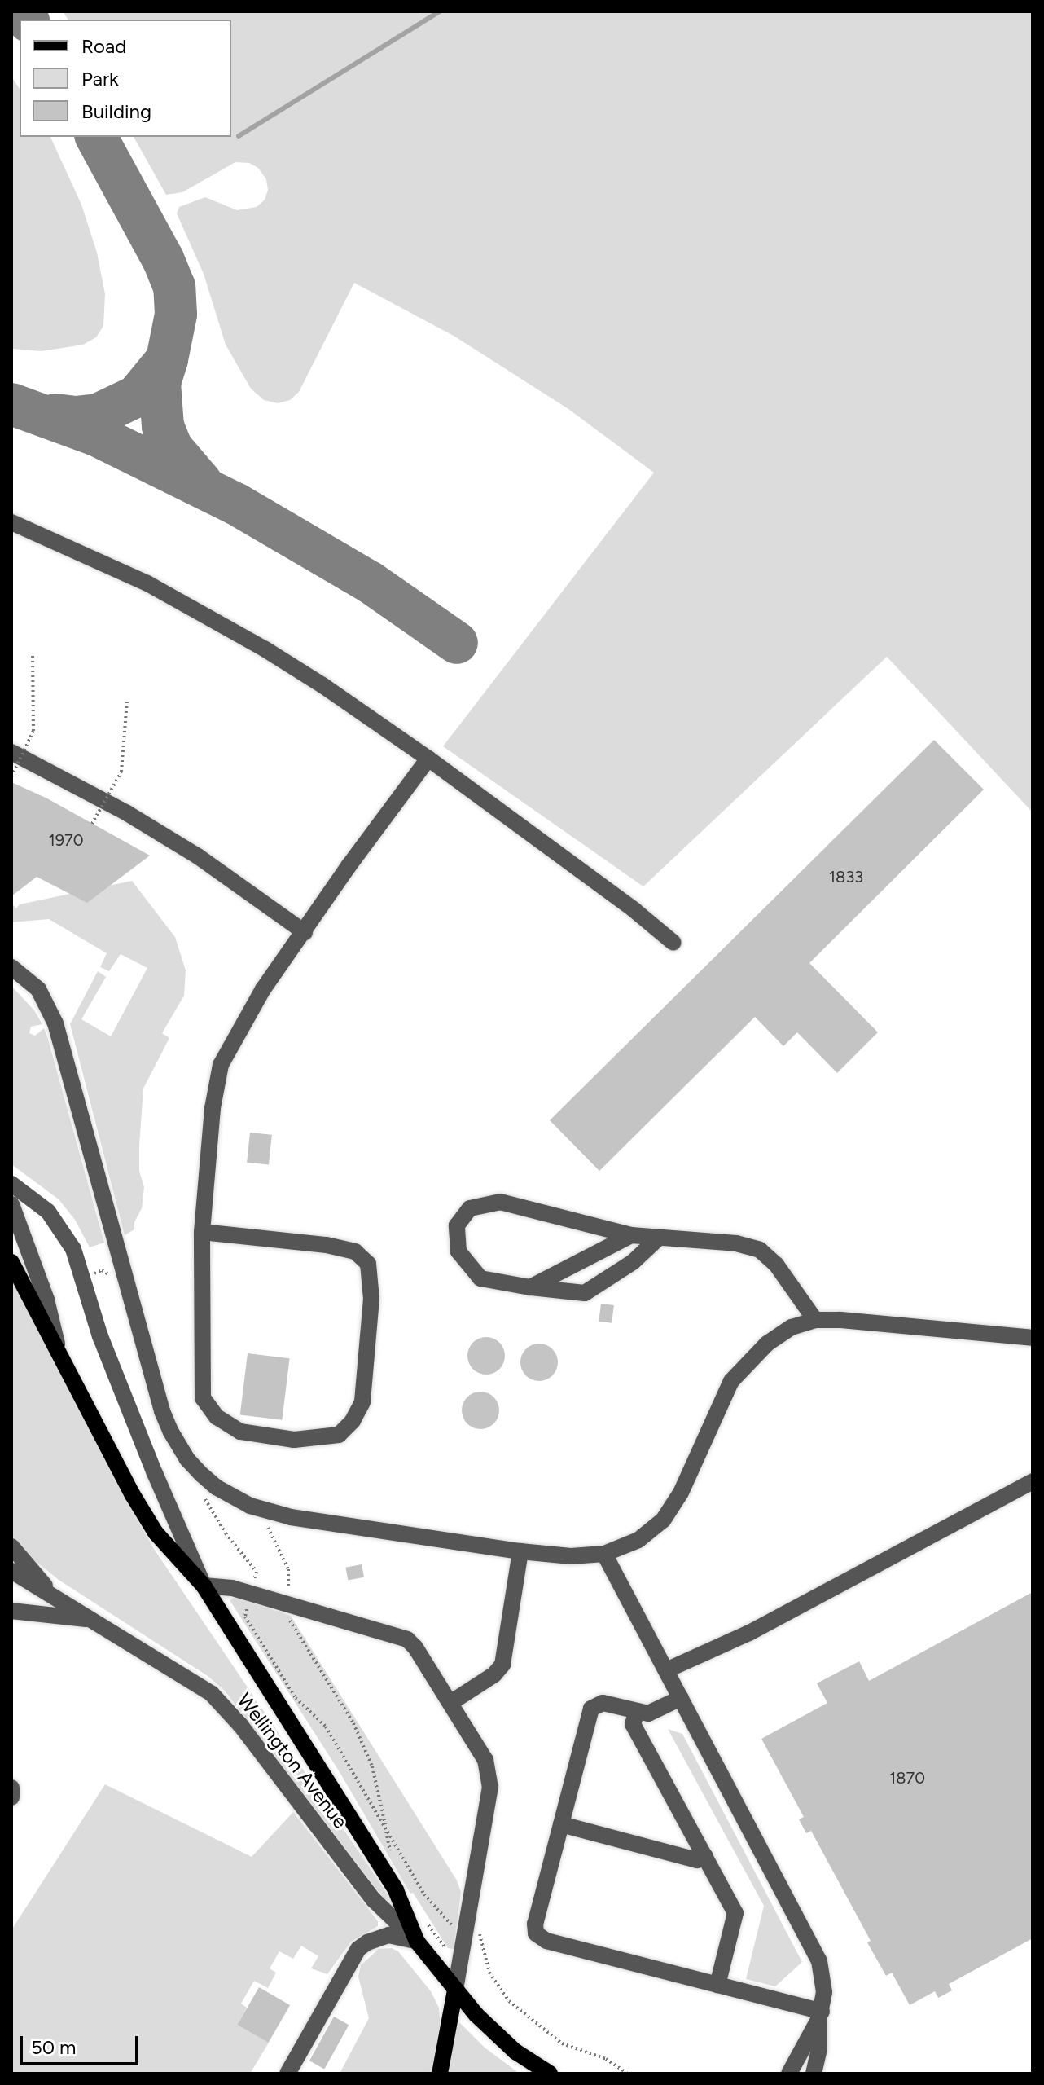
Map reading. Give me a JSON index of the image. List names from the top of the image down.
{
  "streets": {
    "main road": ["Wellington Avenue"]
  },
  "house_numbers": ["1970", "1833", "1870"],
  "legend": ["Road", "Park", "Building"],
  "scale_bar": "50 m"
}
